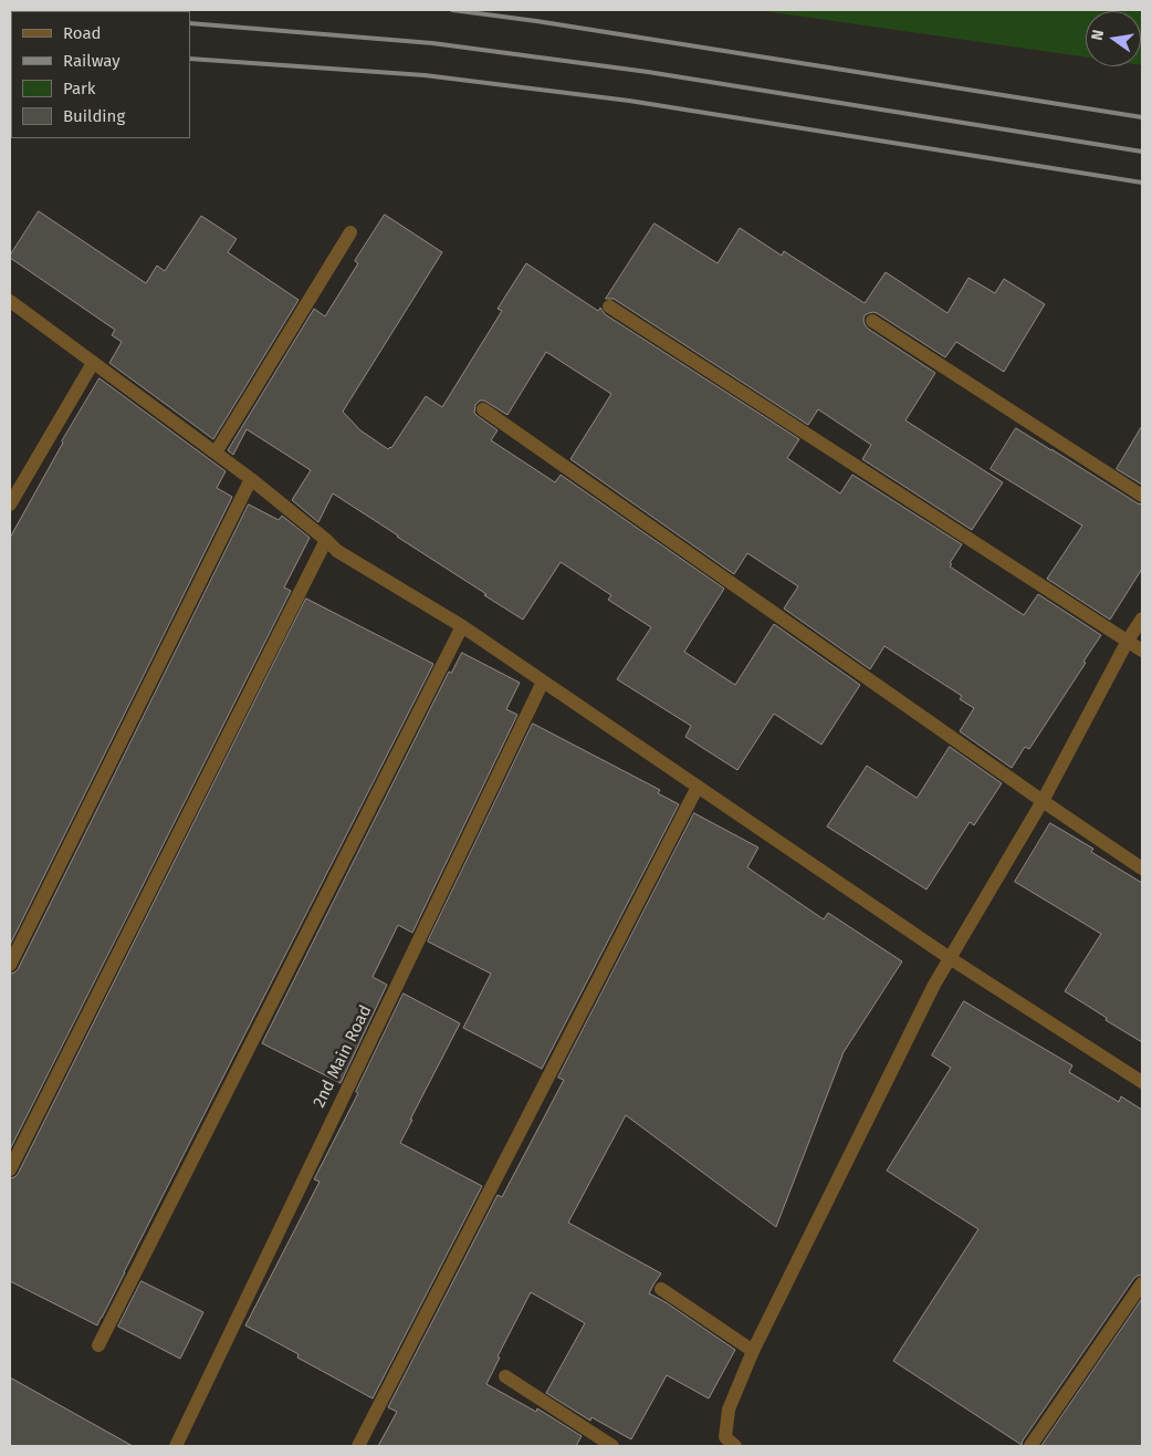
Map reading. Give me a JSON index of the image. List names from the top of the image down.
{
  "streets": {
    "street": ["2nd Main Road"]
  },
  "legend": [
    "Road",
    "Railway",
    "Park",
    "Building"
  ],
  "north": "left"
}
